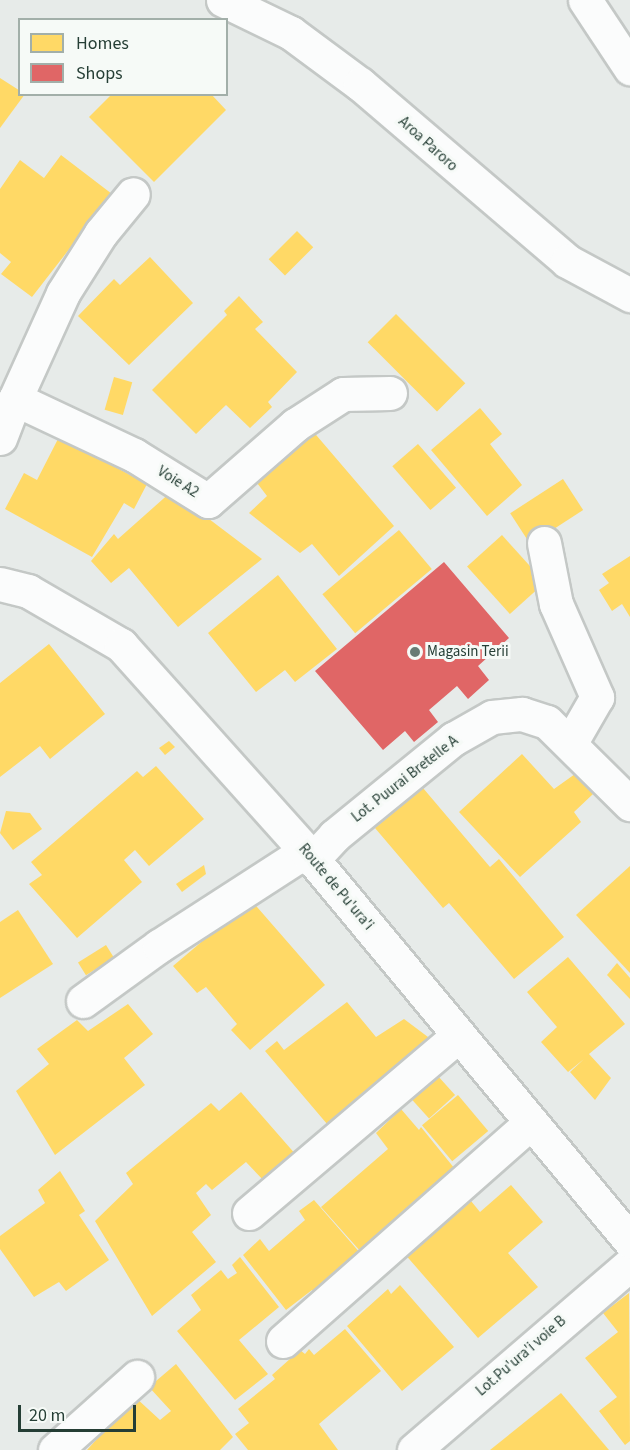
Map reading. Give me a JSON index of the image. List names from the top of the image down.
{
  "streets": {
    "street": [
      "Aroa Paroro",
      "Voie A2",
      "Lot. Puurai Bretelle A",
      "Route de Pu'ura'i",
      "Lot.Pu'ura'i voie B"
    ]
  },
  "crossings": [
    ["Lot. Puurai Bretelle A", "Route de Pu'ura'i"]
  ],
  "places": ["Magasin Terii"],
  "legend": ["Homes", "Shops"],
  "scale_bar": "20 m"
}
